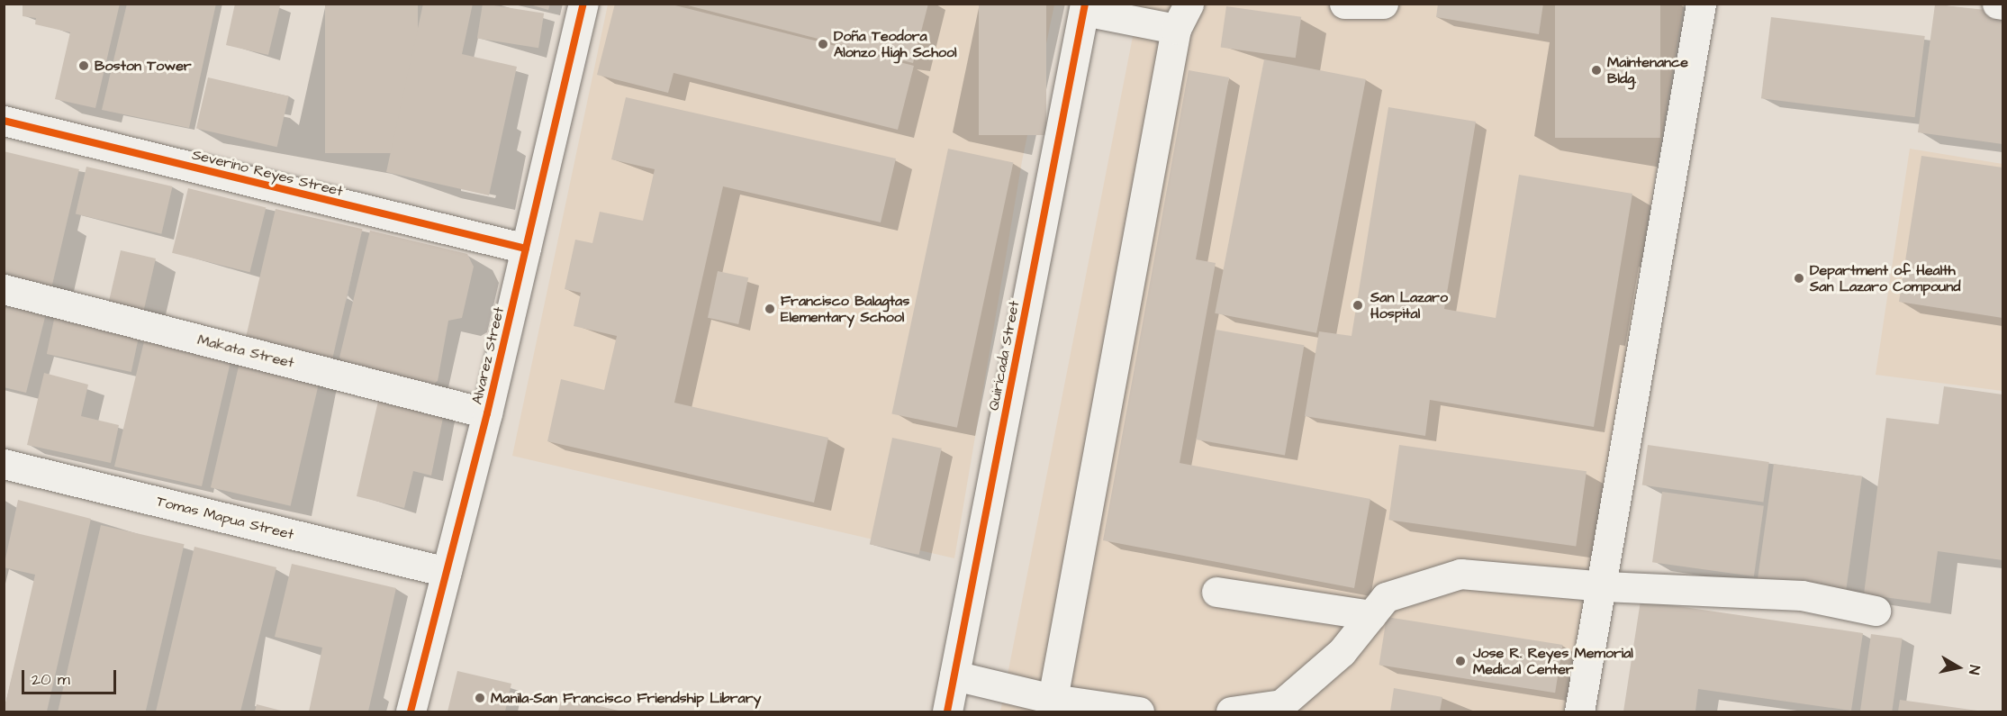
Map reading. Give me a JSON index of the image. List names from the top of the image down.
{
  "streets": {
    "street": [
      "Severino Reyes Street",
      "Makata Street",
      "Alvarez Street",
      "Quiricada Street",
      "Tomas Mapua Street"
    ]
  },
  "crossings": [
    ["Severino Reyes Street", "Alvarez Street"],
    ["Makata Street", "Alvarez Street"],
    ["Alvarez Street", "Tomas Mapua Street"]
  ],
  "places": [
    "Doña Teodora Alonzo High School",
    "Boston Tower",
    "Maintenance Bldg.",
    "Department of Health San Lazaro Compound",
    "San Lazaro Hospital",
    "Francisco Balagtas Elementary School",
    "Jose R. Reyes Memorial Medical Center",
    "Manila-San Francisco Friendship Library"
  ],
  "scale_bar": "20 m",
  "north": "right"
}
